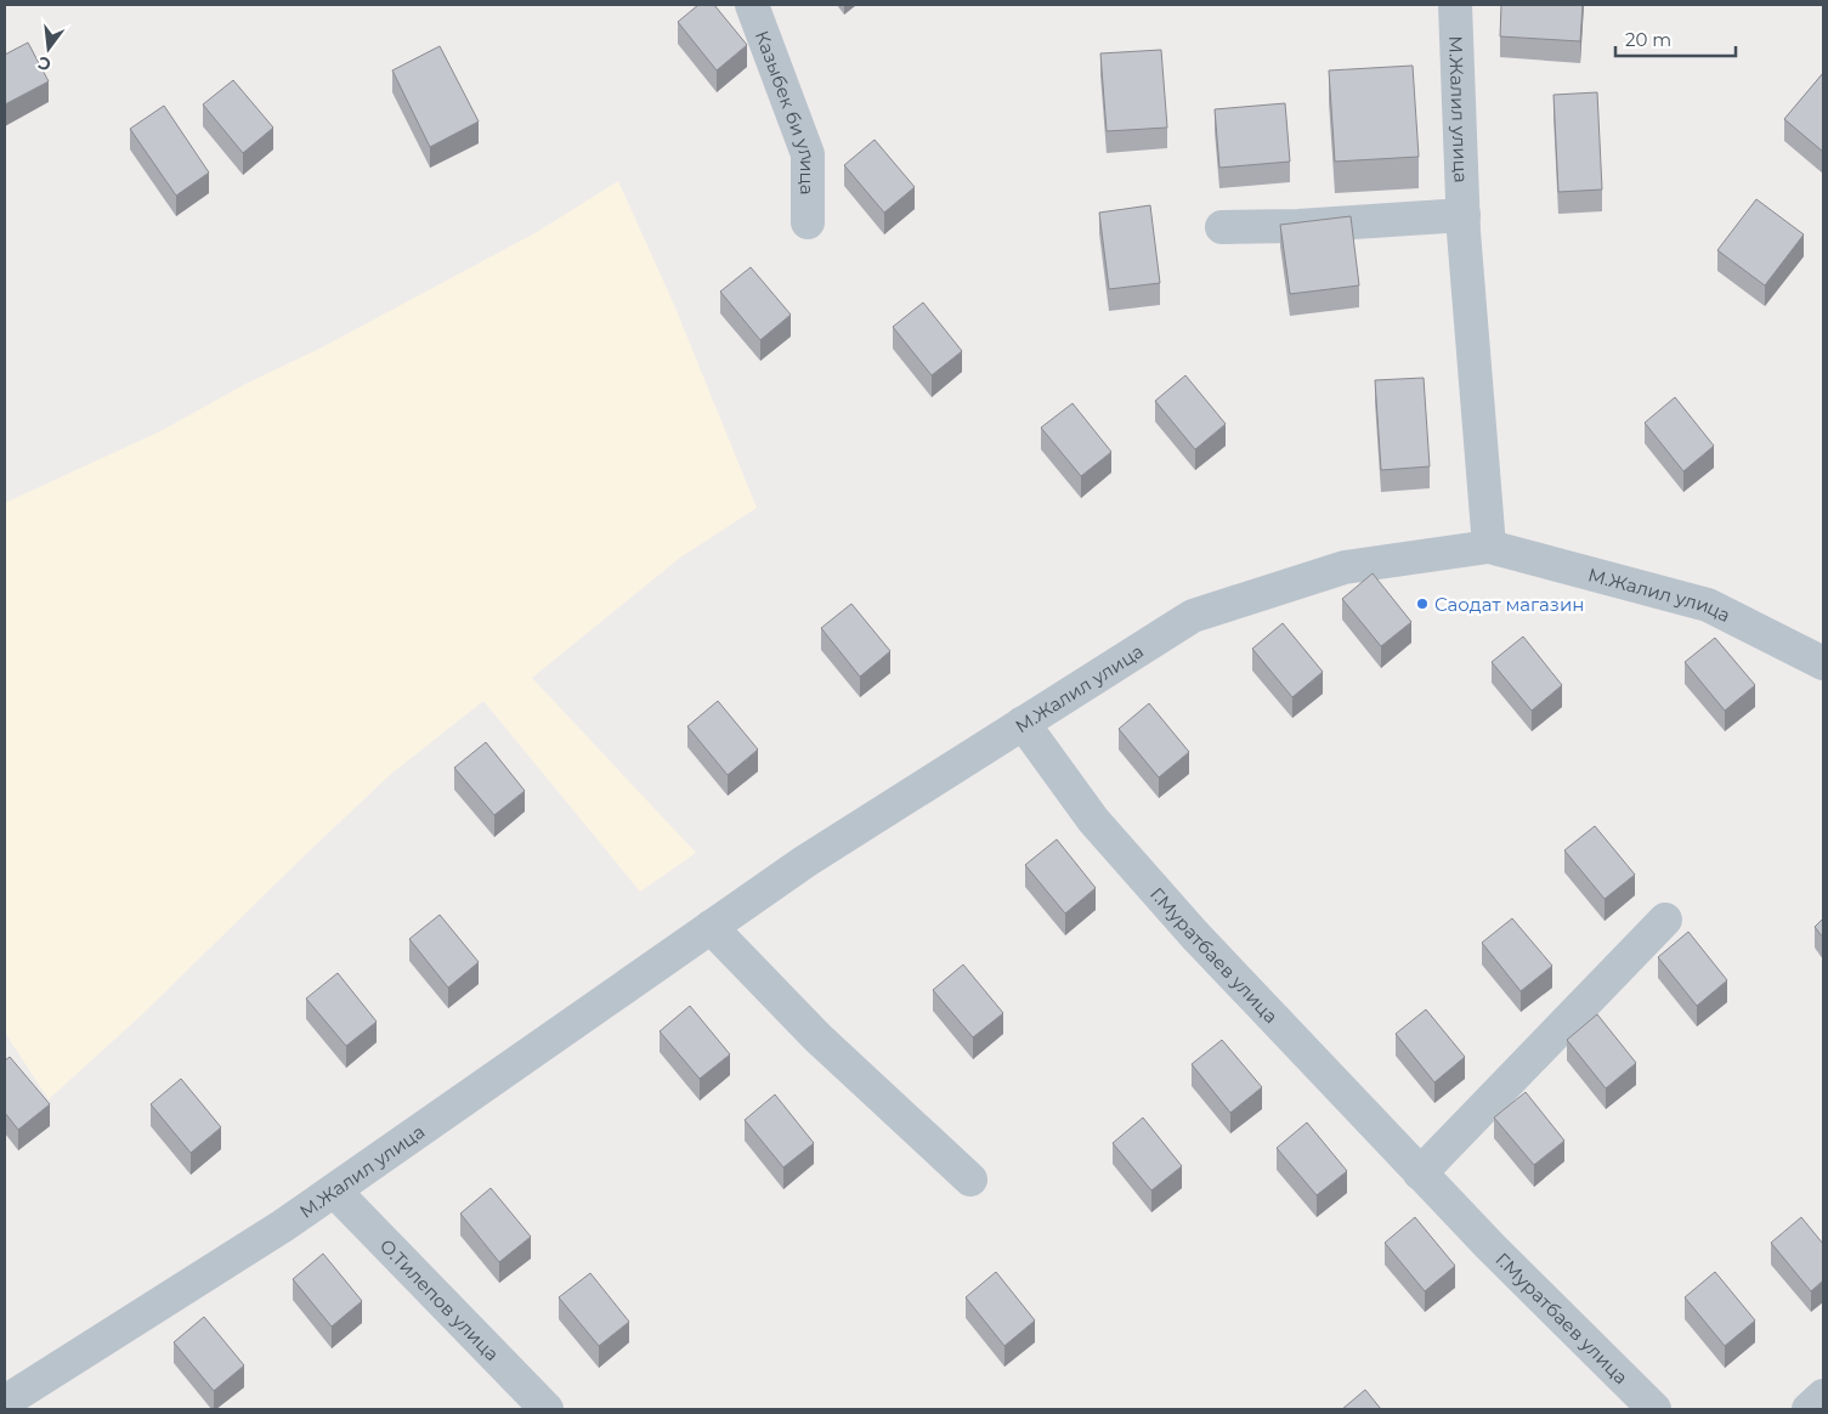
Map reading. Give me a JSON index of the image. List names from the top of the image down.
{
  "streets": {
    "street": [
      "М.Жалил улица",
      "Казыбек би улица",
      "Г.Муратбаев улица",
      "О.Тилепов улица"
    ]
  },
  "crossings": [
    ["М.Жалил улица", "Г.Муратбаев улица"],
    ["М.Жалил улица", "О.Тилепов улица"]
  ],
  "places": ["Саодат магазин"],
  "scale_bar": "20 m",
  "north": "bottom"
}
